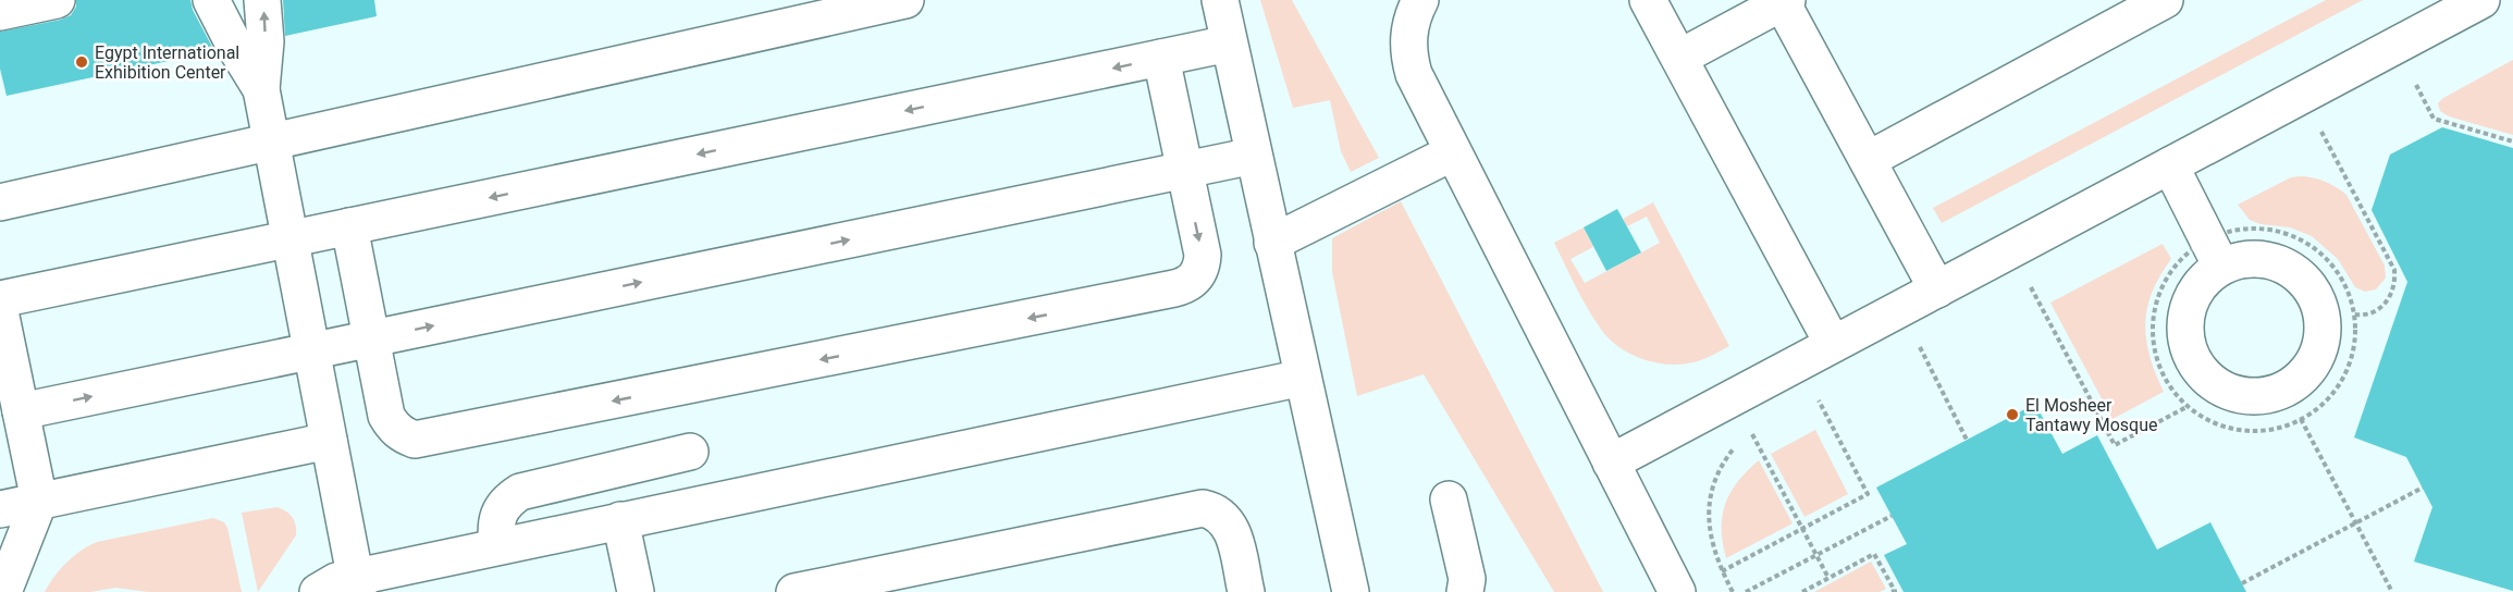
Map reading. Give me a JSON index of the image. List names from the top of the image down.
{
  "places": ["Egypt International Exhibition Center", "El Mosheer Tantawy Mosque"]
}
